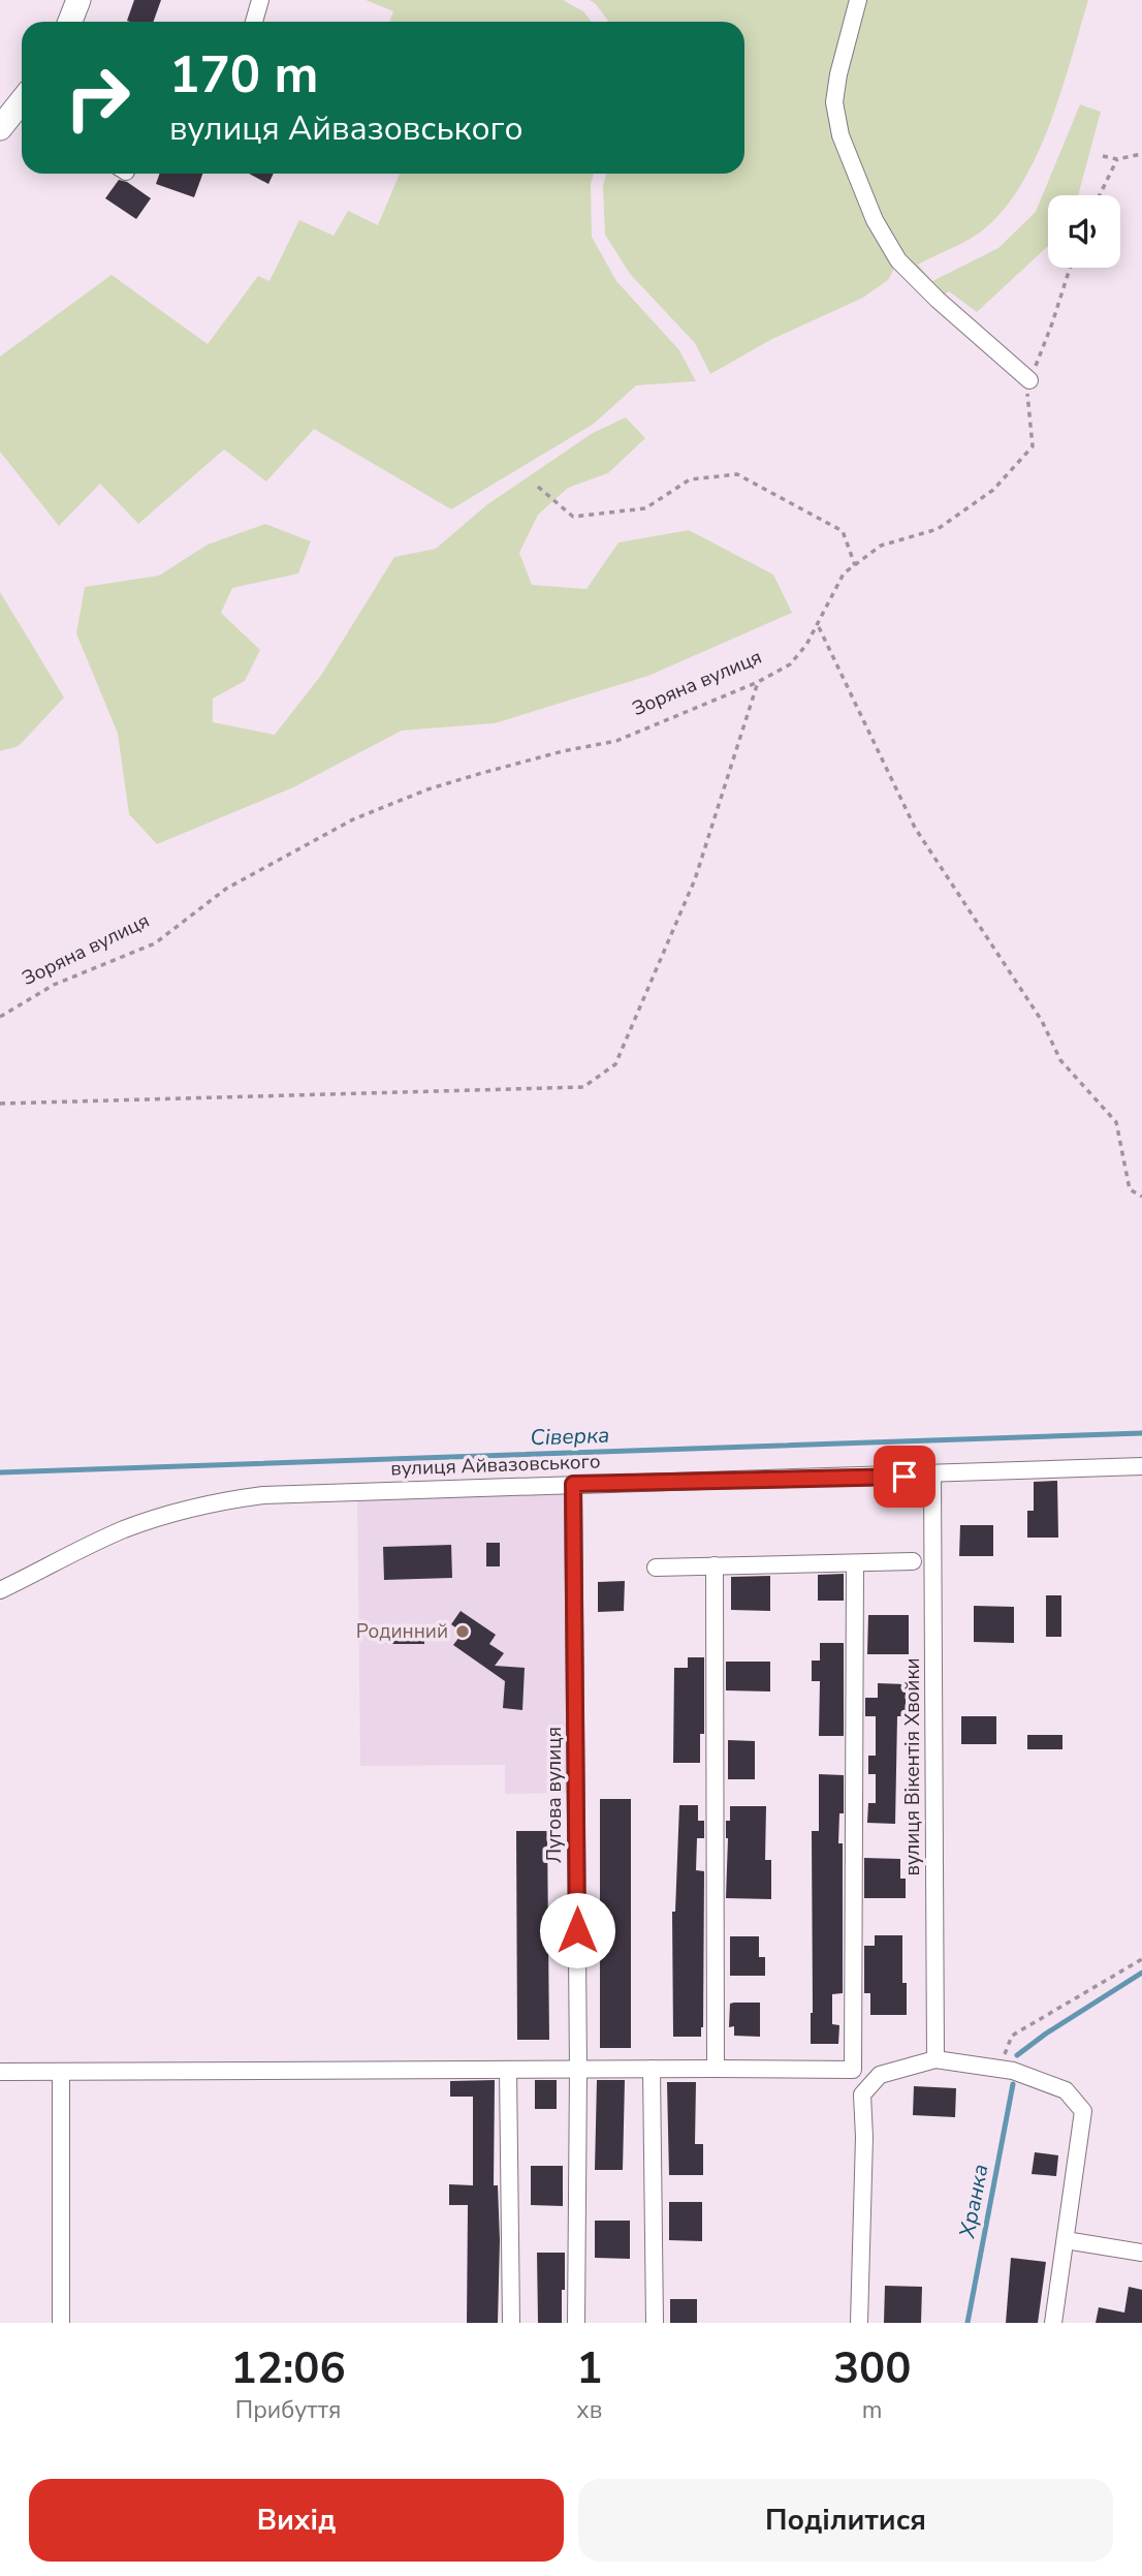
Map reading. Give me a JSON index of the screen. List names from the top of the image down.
{
  "streets": {
    "street": ["вулиця Айвазовського", "вулиця Вікентія Хвойки", "Лугова вулиця"],
    "path": ["Зоряна вулиця"]
  },
  "crossings": [
    ["вулиця Айвазовського", "вулиця Вікентія Хвойки"],
    ["вулиця Айвазовського", "Лугова вулиця"]
  ],
  "water": ["Сіверка", "Хранка"],
  "places": ["Родинний"],
  "page": {
    "turn": ["170 m", "вулиця Айвазовського"],
    "eta": [
      "12:06",
      "Прибуття",
      "1",
      "хв",
      "300",
      "m"
    ],
    "buttons": ["Вихід", "Поділитися"]
  }
}
